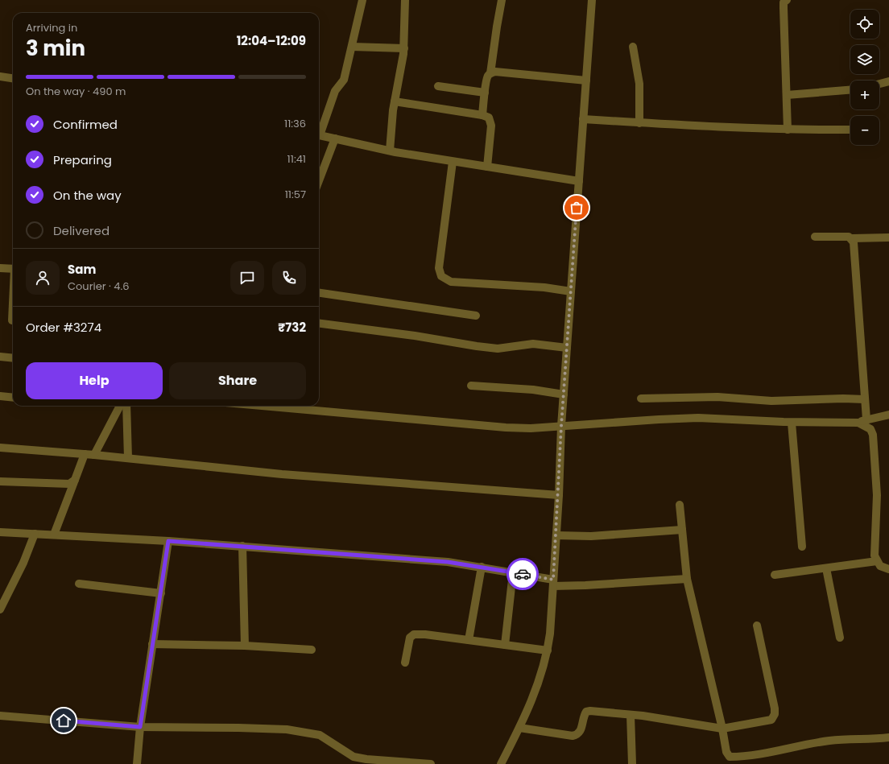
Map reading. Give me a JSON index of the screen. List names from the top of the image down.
{
  "page": {
    "map_buttons": ["+", "−"],
    "heading": ["3 min", "Arriving in", "12:04–12:09"],
    "panel": [
      "Sam",
      "Courier · 4.6",
      "Order #3274",
      "₹732"
    ],
    "bar": "On the way · 490 m",
    "list": [
      ["Confirmed", "11:36"],
      ["Preparing", "11:41"],
      ["On the way", "11:57"],
      "Delivered"
    ],
    "buttons": ["Help", "Share"]
  }
}
